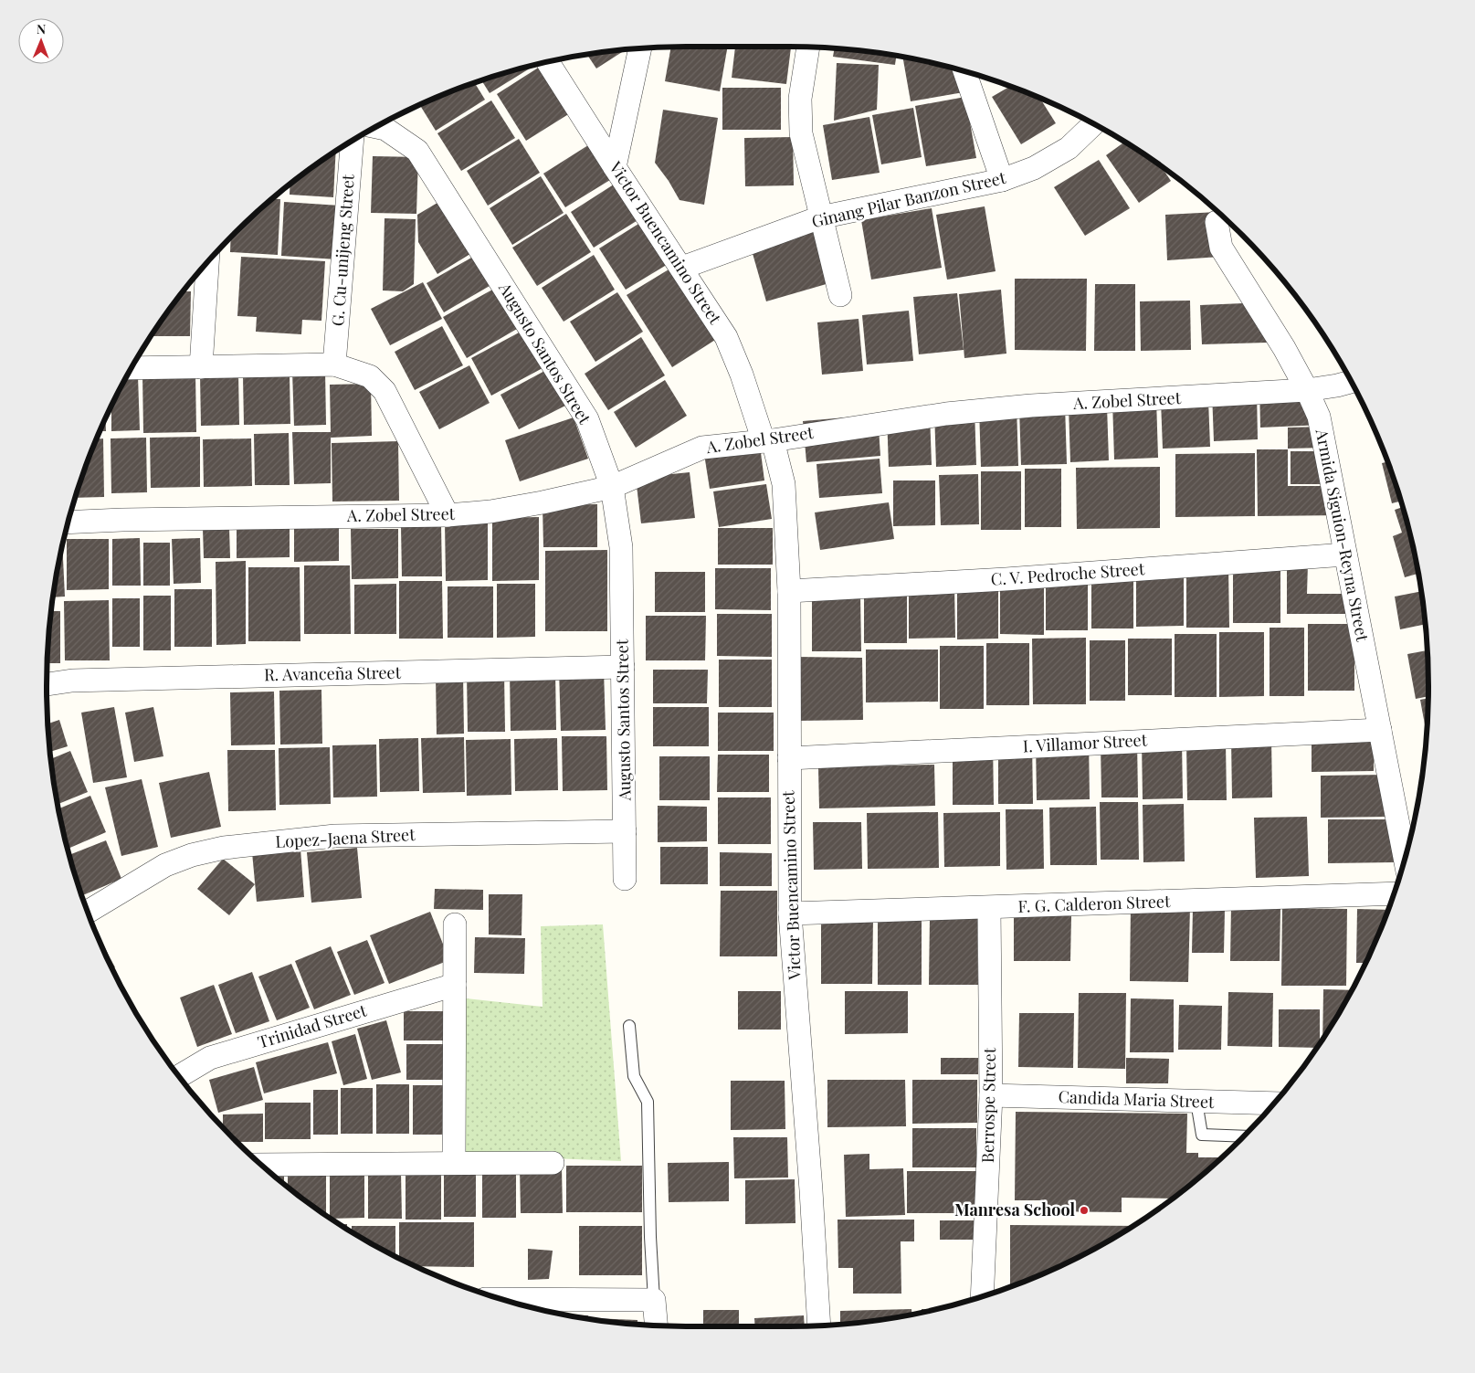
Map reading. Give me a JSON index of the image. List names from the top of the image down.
{
  "streets": {
    "street": [
      "Ginang Pilar Banzon Street",
      "Victor Buencamino Street",
      "G. Cu-unijeng Street",
      "Augusto Santos Street",
      "A. Zobel Street",
      "Armida Siguion-Reyna Street",
      "C. V. Pedroche Street",
      "R. Avanceña Street",
      "I. Villamor Street",
      "Lopez-Jaena Street",
      "F. G. Calderon Street",
      "Trinidad Street",
      "Candida Maria Street",
      "Berrospe Street"
    ]
  },
  "crossings": [
    ["Ginang Pilar Banzon Street", "Victor Buencamino Street"],
    ["Victor Buencamino Street", "A. Zobel Street"],
    ["Victor Buencamino Street", "C. V. Pedroche Street"],
    ["Victor Buencamino Street", "I. Villamor Street"],
    ["Victor Buencamino Street", "F. G. Calderon Street"],
    ["Augusto Santos Street", "A. Zobel Street"],
    ["Augusto Santos Street", "R. Avanceña Street"],
    ["Augusto Santos Street", "Lopez-Jaena Street"],
    ["A. Zobel Street", "Armida Siguion-Reyna Street"],
    ["Armida Siguion-Reyna Street", "C. V. Pedroche Street"],
    ["Armida Siguion-Reyna Street", "I. Villamor Street"],
    ["F. G. Calderon Street", "Berrospe Street"],
    ["Candida Maria Street", "Berrospe Street"]
  ],
  "places": ["Manresa School"],
  "north": "top"
}
